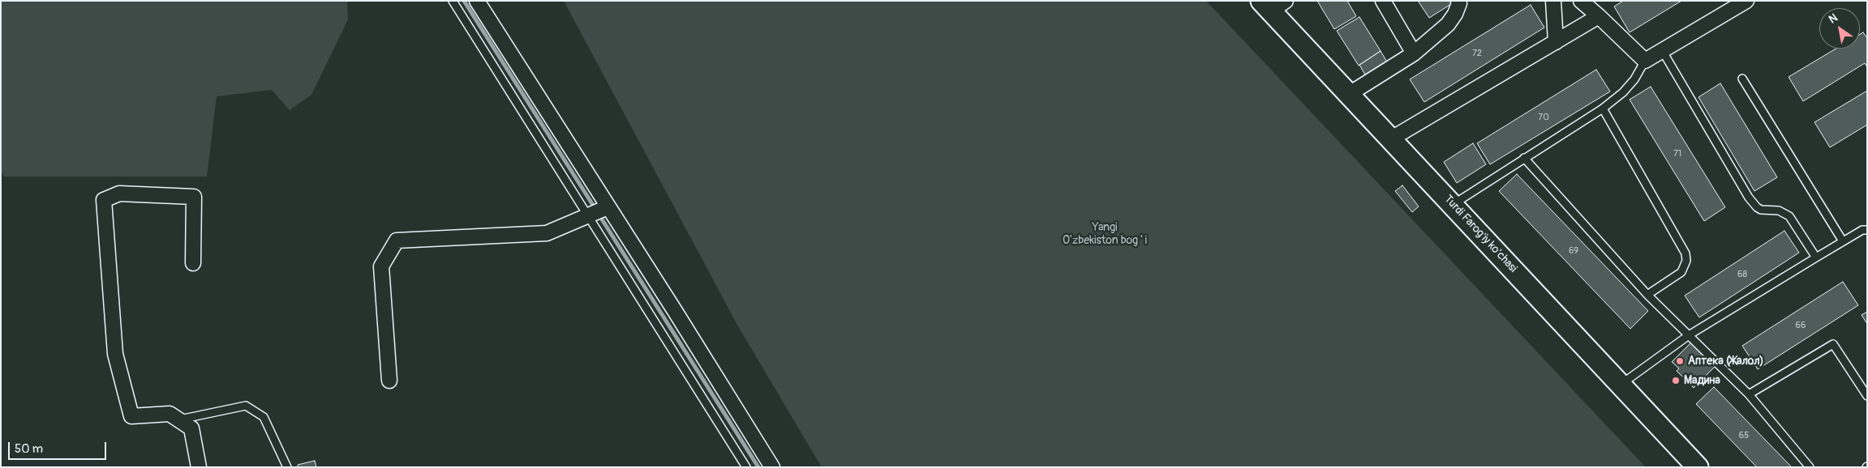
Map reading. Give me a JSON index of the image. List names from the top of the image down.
{
  "streets": {
    "main road": ["Turdi Farog'iy ko'chasi"]
  },
  "parks": ["Yangi Oʻzbekiston bogʻi"],
  "places": ["Аптека (Жалол)", "Мадина"],
  "house_numbers": [
    "72",
    "70",
    "71",
    "69",
    "68",
    "66",
    "65"
  ],
  "scale_bar": "50 m",
  "north": "top left"
}
